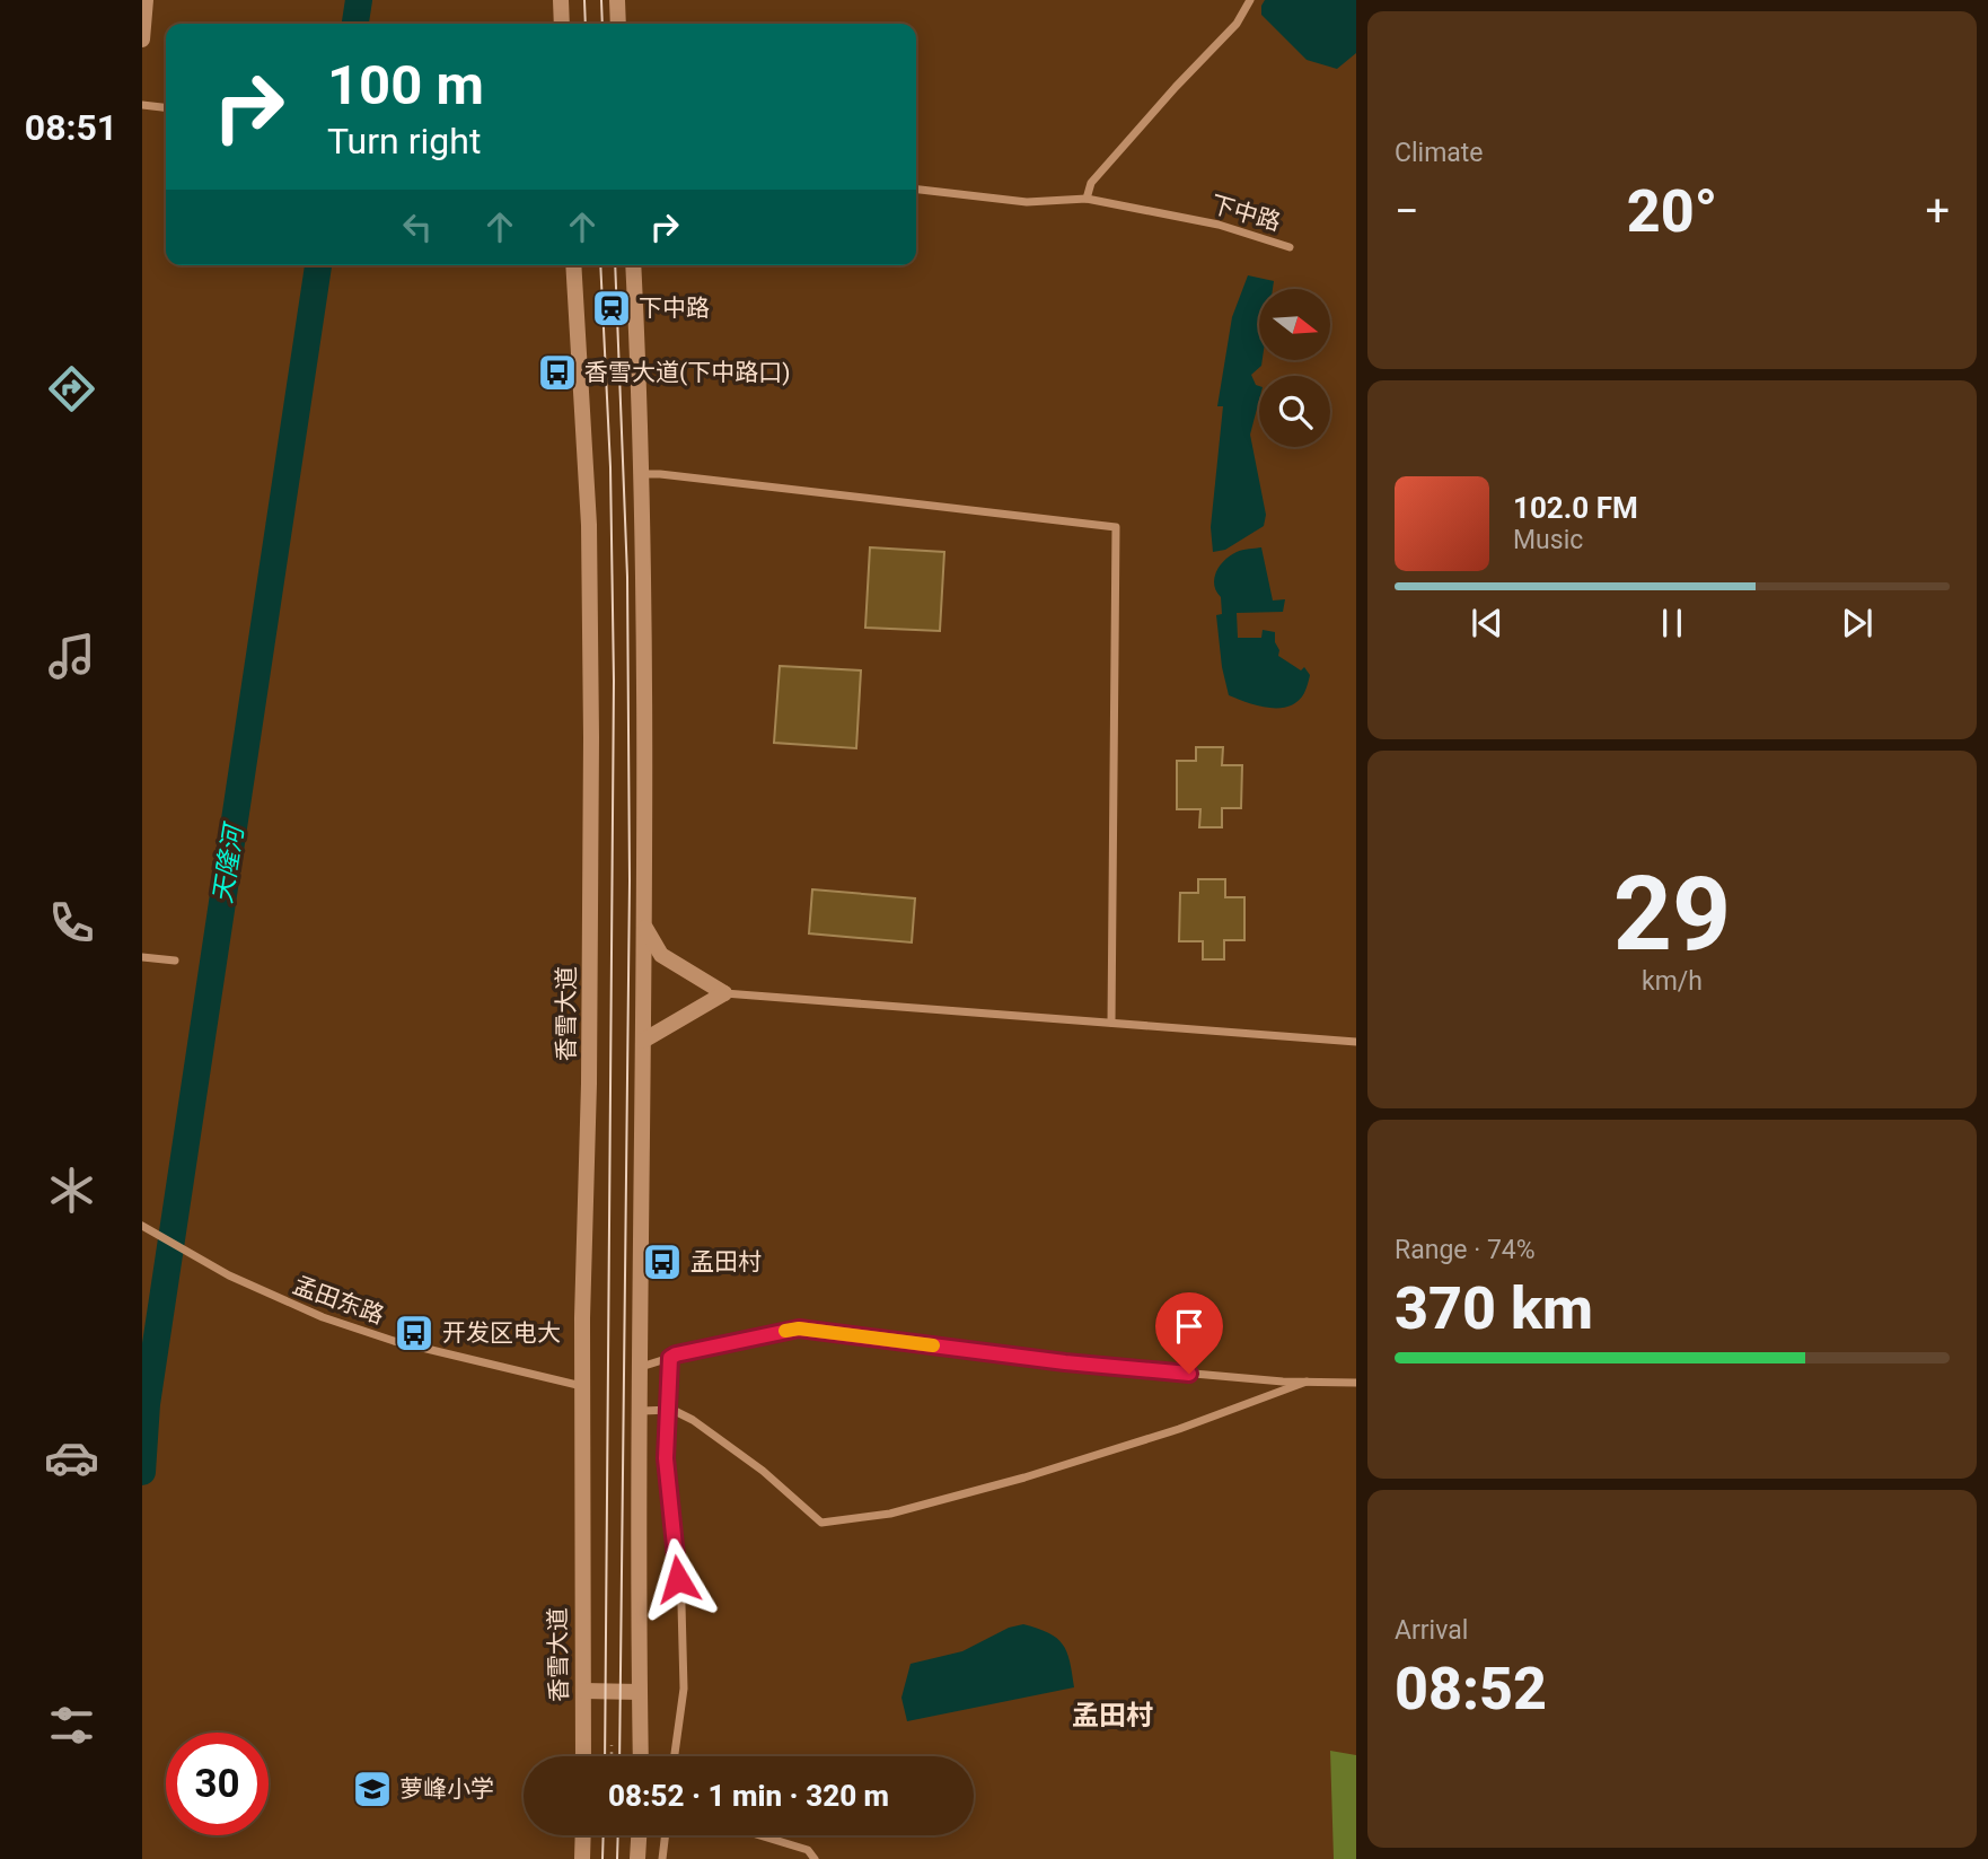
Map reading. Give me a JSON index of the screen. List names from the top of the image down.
{
  "streets": {
    "main road": ["香雪大道"],
    "street": ["下中路", "孟田东路"]
  },
  "crossings": [
    ["香雪大道", "孟田东路"]
  ],
  "districts": ["孟田村"],
  "water": ["天隆河"],
  "places": {
    "station": ["下中路"],
    "bus stop": ["香雪大道(下中路口)", "孟田村", "开发区电大"],
    "school or university": ["萝峰小学"]
  },
  "north": "right",
  "page": {
    "tabs": "08:51",
    "tile": [
      "Climate",
      ["29", "km/h"],
      ["Range · 74%", "370 km"],
      ["Arrival", "08:52"]
    ],
    "turn": ["100 m", "Turn right"],
    "heat": ["−", "20°", "+"],
    "song": ["102.0 FM", "Music"],
    "limit": "30",
    "trip": "08:52 · 1 min · 320 m"
  }
}
